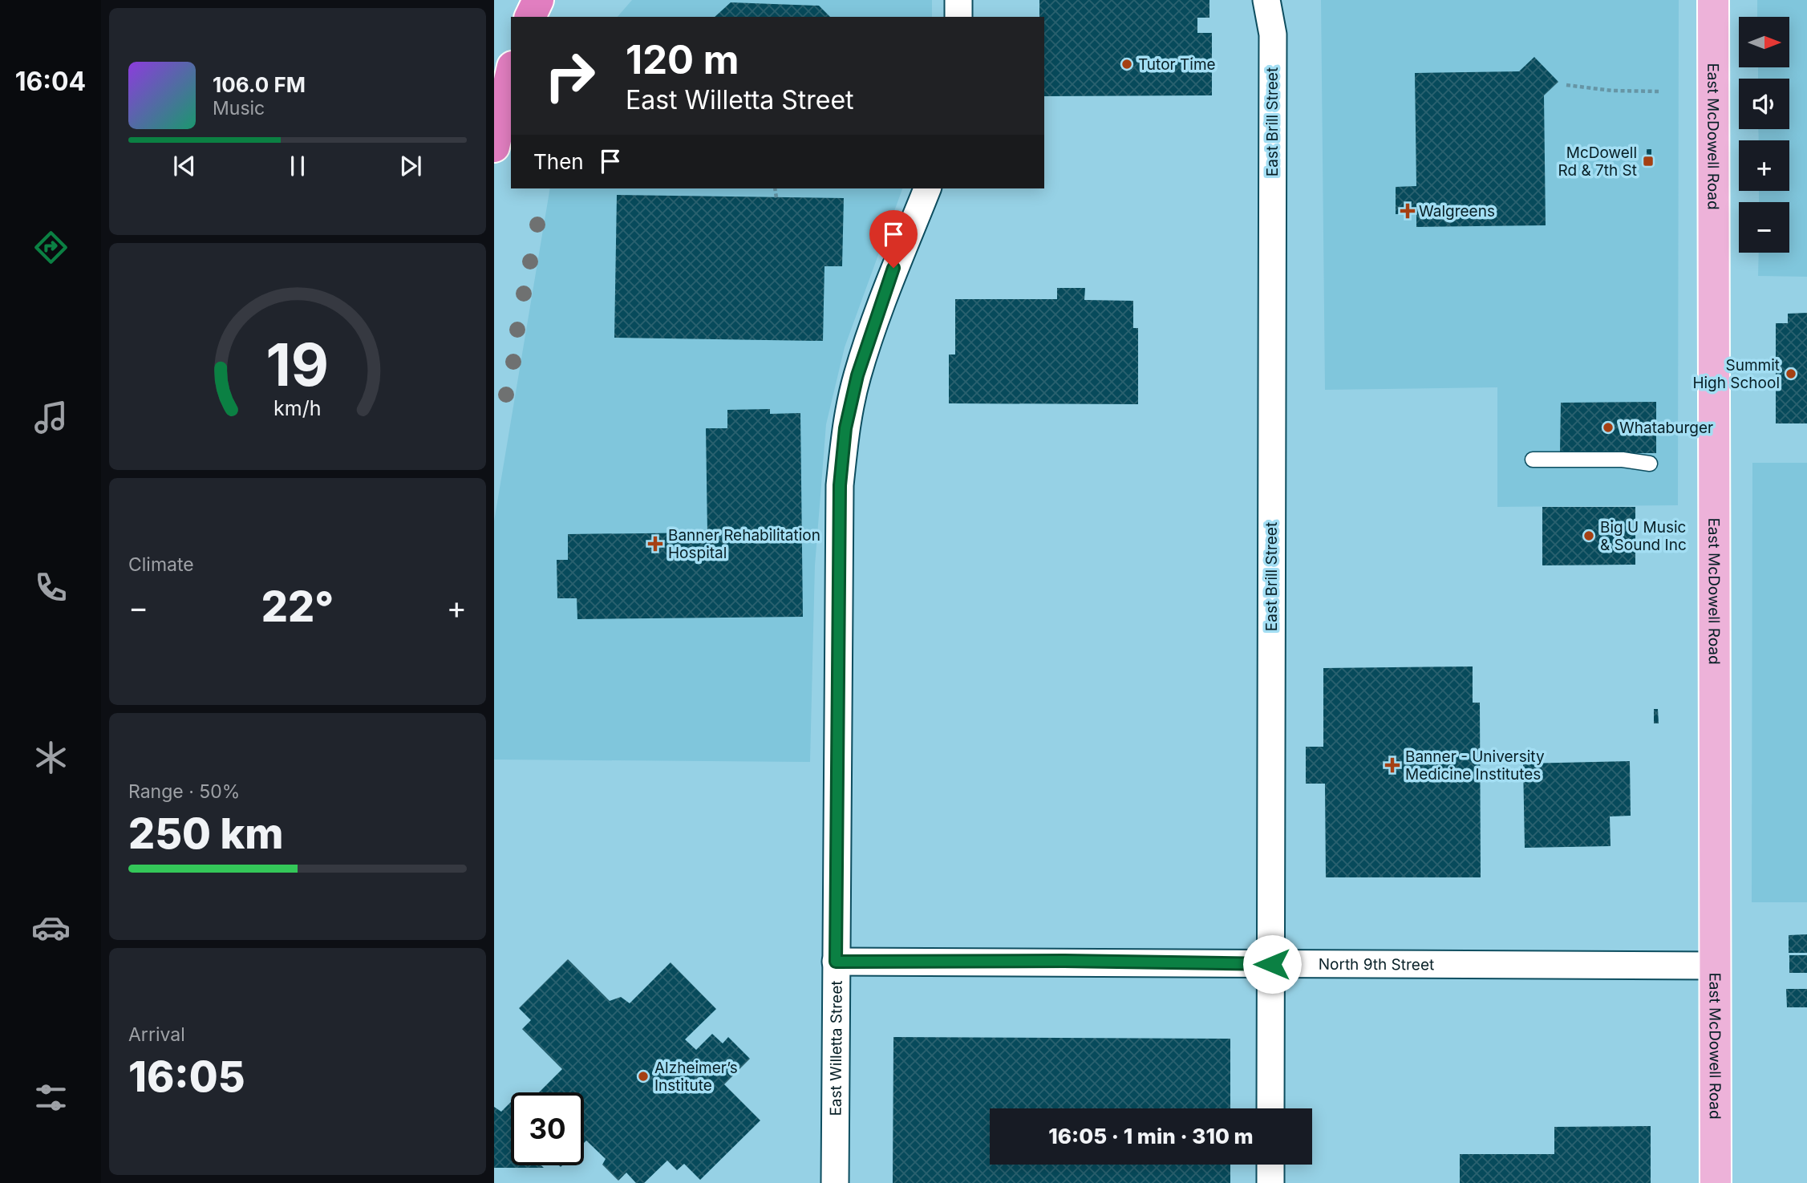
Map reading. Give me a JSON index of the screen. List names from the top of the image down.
{
  "streets": {
    "main road": ["East McDowell Road"],
    "street": ["East Brill Street", "North 9th Street", "East Willetta Street"]
  },
  "crossings": [
    ["East Brill Street", "North 9th Street"],
    ["East McDowell Road", "North 9th Street"],
    ["North 9th Street", "East Willetta Street"]
  ],
  "places": {
    "other": [
      "Tutor Time",
      "Summit High School",
      "Whataburger",
      "Big U Music & Sound Inc",
      "Alzheimer’s Institute"
    ],
    "transit": ["McDowell Rd & 7th St"],
    "health": ["Walgreens", "Banner Rehabilitation Hospital", "Banner - University Medicine Institutes"]
  },
  "north": "right",
  "page": {
    "tabs": "16:04",
    "map_buttons": ["+", "−"],
    "turn": ["120 m", "East Willetta Street"],
    "song": ["106.0 FM", "Music"],
    "then": "Then",
    "tile": [
      "Climate",
      ["Range · 50%", "250 km"],
      ["Arrival", "16:05"]
    ],
    "heat": ["−", "22°", "+"],
    "limit": "30",
    "trip": "16:05 · 1 min · 310 m",
    "gauge": ["19", "km/h"]
  }
}
